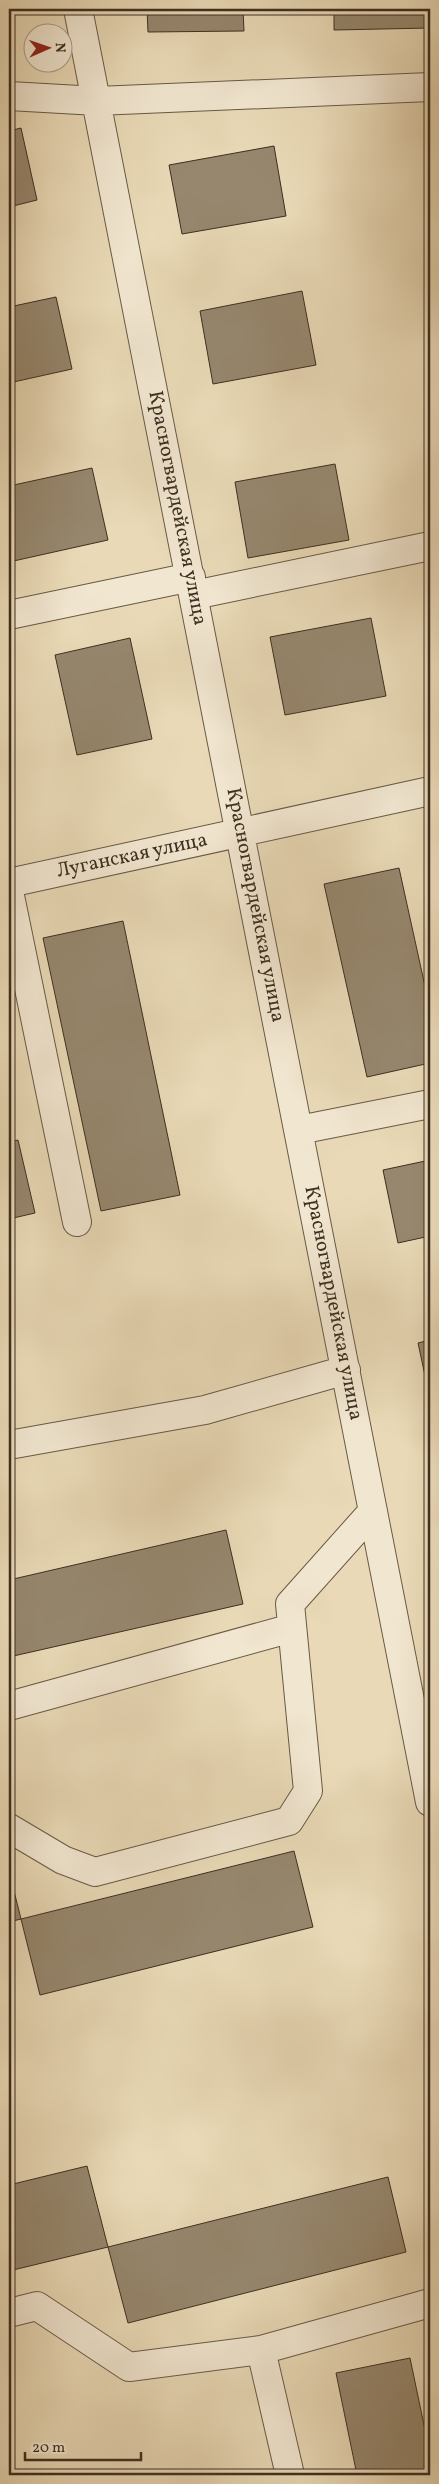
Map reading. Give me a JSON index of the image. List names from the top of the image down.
{
  "streets": {
    "street": ["Красногвардейская улица", "Луганская улица"]
  },
  "crossings": [
    ["Красногвардейская улица", "Луганская улица"]
  ],
  "scale_bar": "20 m",
  "north": "right"
}
